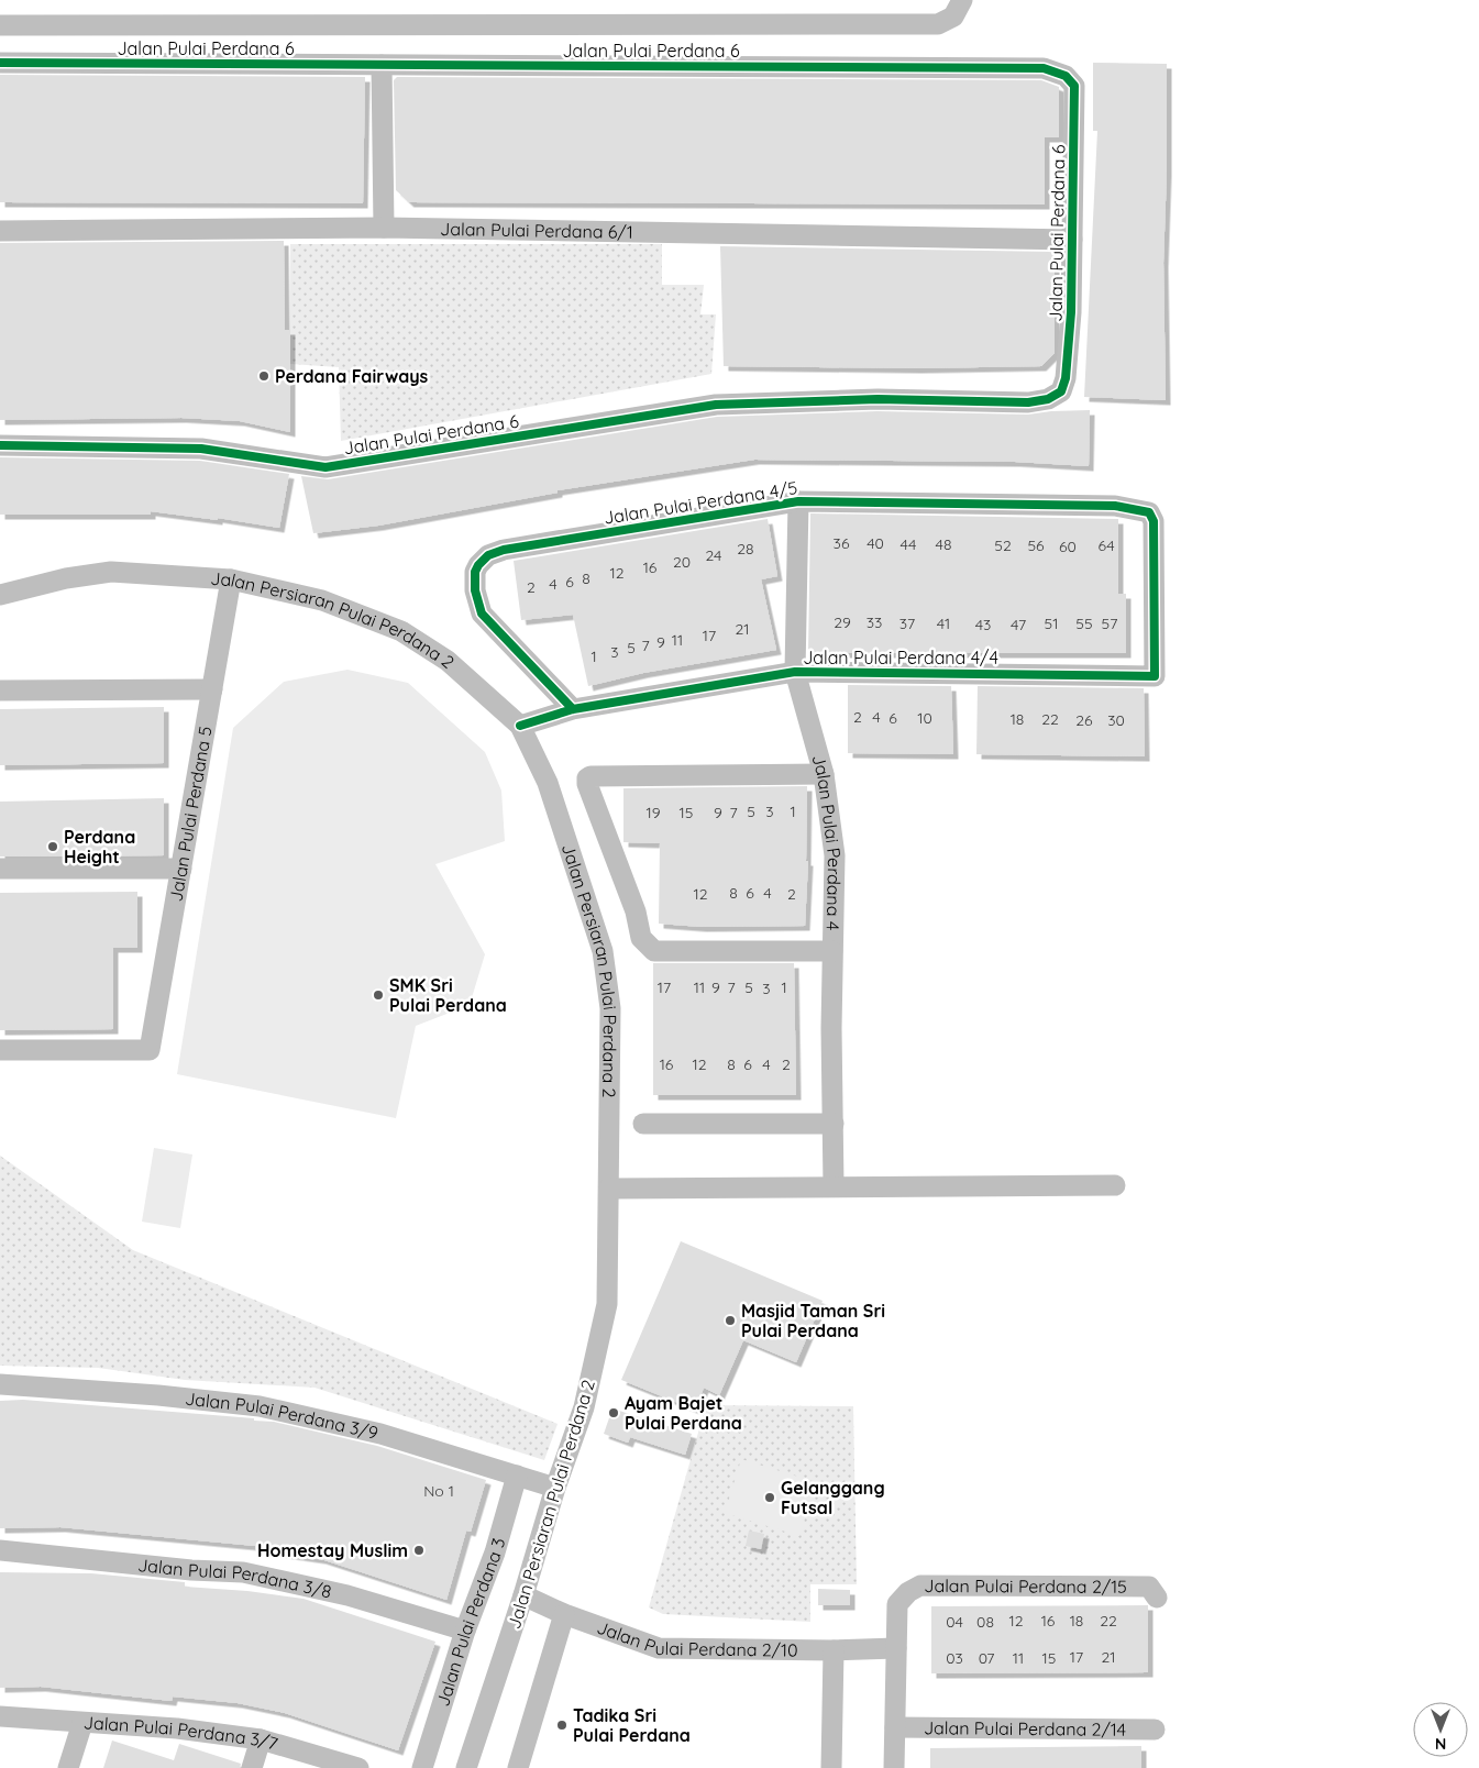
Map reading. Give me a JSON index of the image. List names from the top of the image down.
{
  "streets": {
    "street": [
      "Jalan Pulai Perdana 6",
      "Jalan Pulai Perdana 6/1",
      "Jalan Pulai Perdana 4/5",
      "Jalan Persiaran Pulai Perdana 2",
      "Jalan Pulai Perdana 4/4",
      "Jalan Pulai Perdana 5",
      "Jalan Pulai Perdana 4",
      "Jalan Pulai Perdana 3/9",
      "Jalan Pulai Perdana 3/8",
      "Jalan Pulai Perdana 2/15",
      "Jalan Pulai Perdana 3",
      "Jalan Pulai Perdana 2/10",
      "Jalan Pulai Perdana 2/14",
      "Jalan Pulai Perdana 3/7"
    ]
  },
  "crossings": [
    ["Jalan Pulai Perdana 6", "Jalan Pulai Perdana 6/1"],
    ["Jalan Pulai Perdana 4/5", "Jalan Pulai Perdana 4/4"],
    ["Jalan Pulai Perdana 4/5", "Jalan Pulai Perdana 4"],
    ["Jalan Persiaran Pulai Perdana 2", "Jalan Pulai Perdana 4/4"],
    ["Jalan Persiaran Pulai Perdana 2", "Jalan Pulai Perdana 5"],
    ["Jalan Persiaran Pulai Perdana 2", "Jalan Pulai Perdana 3/9"],
    ["Jalan Persiaran Pulai Perdana 2", "Jalan Pulai Perdana 2/10"],
    ["Jalan Pulai Perdana 4/4", "Jalan Pulai Perdana 4"],
    ["Jalan Pulai Perdana 3/9", "Jalan Pulai Perdana 3"],
    ["Jalan Pulai Perdana 3/8", "Jalan Pulai Perdana 3"],
    ["Jalan Pulai Perdana 2/15", "Jalan Pulai Perdana 2/10"]
  ],
  "places": [
    "Perdana Fairways",
    "Perdana Height",
    "SMK Sri Pulai Perdana",
    "Masjid Taman Sri Pulai Perdana",
    "Ayam Bajet Pulai Perdana",
    "Gelanggang Futsal",
    "Homestay Muslim",
    "Tadika Sri Pulai Perdana"
  ],
  "house_numbers": [
    "36",
    "40",
    "44",
    "48",
    "52",
    "56",
    "64",
    "60",
    "28",
    "24",
    "20",
    "16",
    "12",
    "8",
    "6",
    "4",
    "2",
    "29",
    "33",
    "37",
    "41",
    "51",
    "55",
    "57",
    "43",
    "47",
    "21",
    "17",
    "11",
    "9",
    "7",
    "5",
    "3",
    "1",
    "2",
    "4",
    "6",
    "10",
    "18",
    "22",
    "26",
    "30",
    "5",
    "3",
    "1",
    "19",
    "15",
    "9",
    "7",
    "8",
    "6",
    "4",
    "12",
    "2",
    "17",
    "11",
    "9",
    "7",
    "5",
    "1",
    "3",
    "16",
    "12",
    "8",
    "6",
    "4",
    "2",
    "No 1",
    "12",
    "16",
    "18",
    "22",
    "04",
    "08",
    "17",
    "21",
    "03",
    "07",
    "11",
    "15"
  ],
  "north": "bottom"
}
